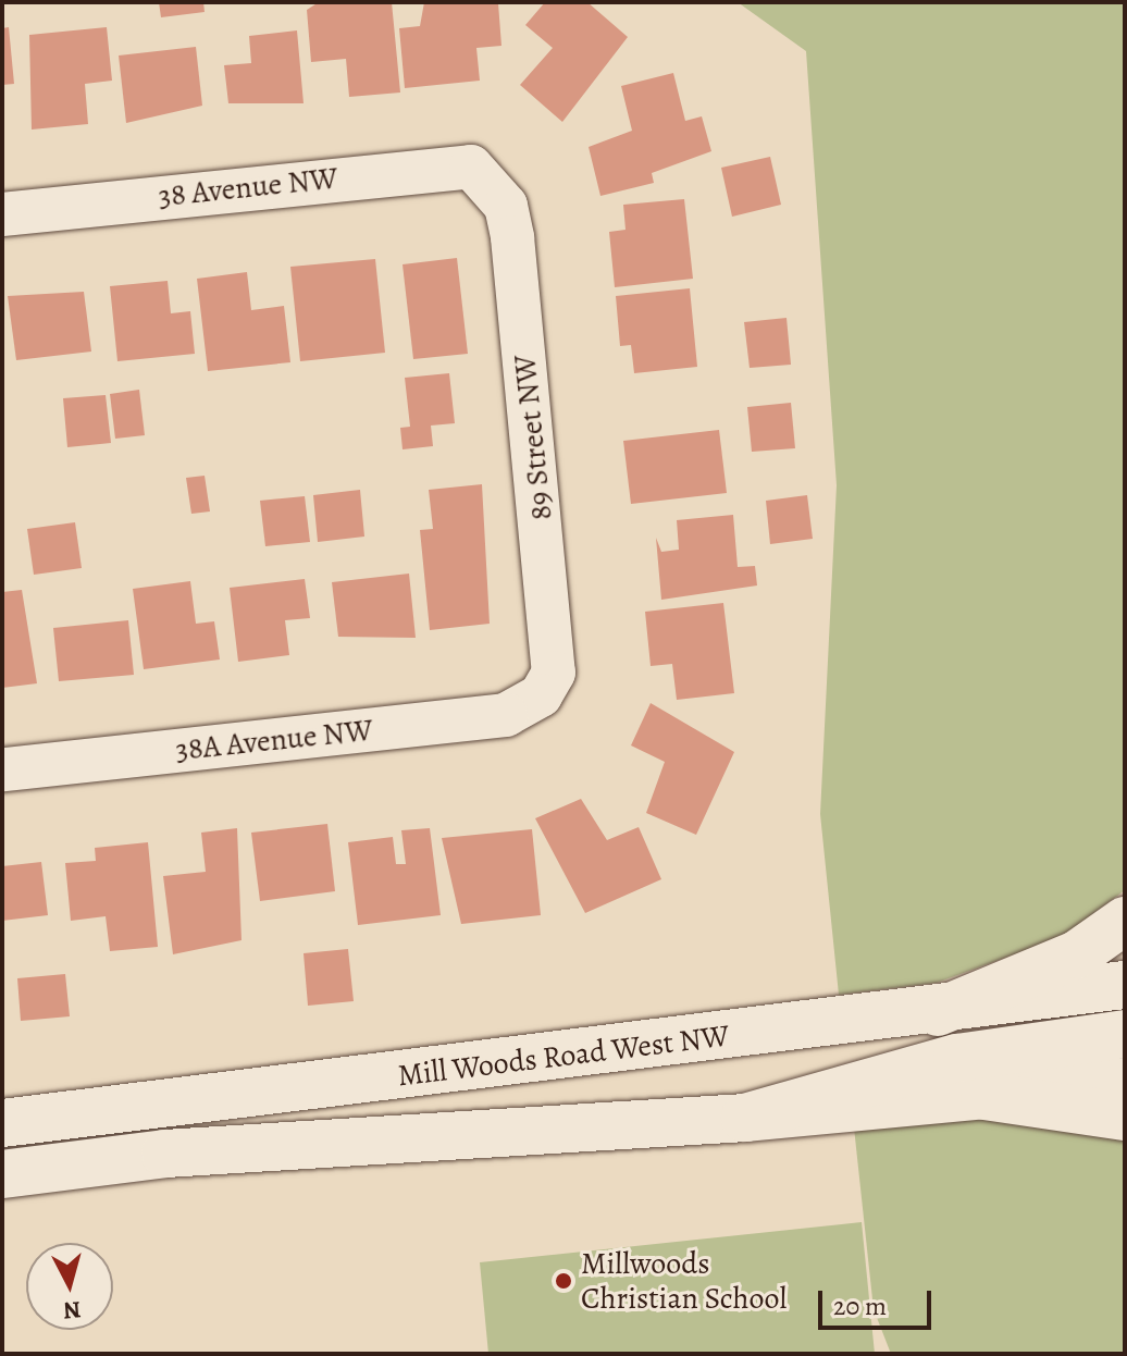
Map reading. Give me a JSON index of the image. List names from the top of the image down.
{
  "streets": {
    "street": [
      "38 Avenue NW",
      "89 Street NW",
      "38A Avenue NW",
      "Mill Woods Road West NW"
    ]
  },
  "crossings": [
    ["38 Avenue NW", "89 Street NW"],
    ["89 Street NW", "38A Avenue NW"]
  ],
  "places": ["Millwoods Christian School"],
  "scale_bar": "20 m",
  "north": "bottom"
}
